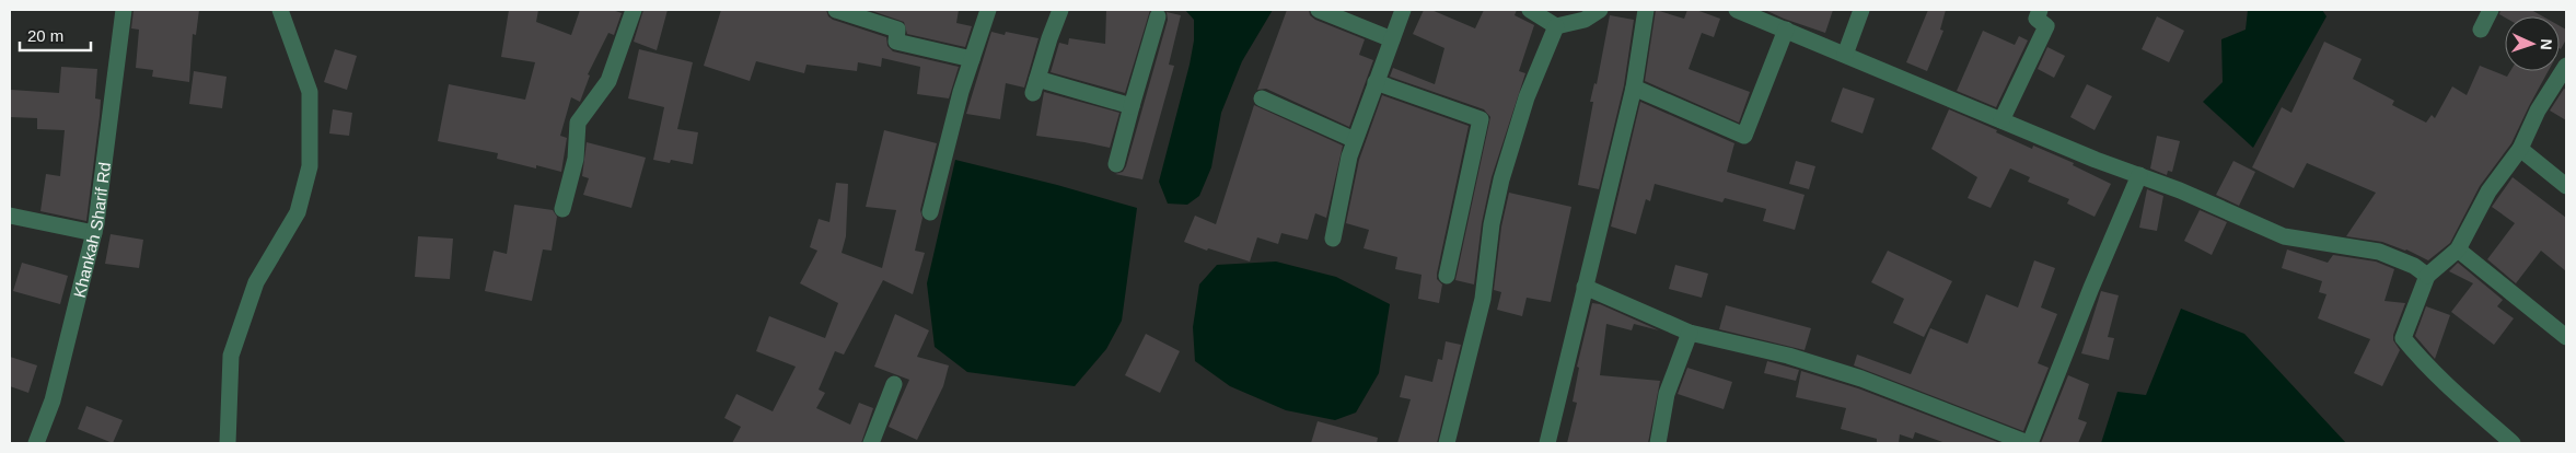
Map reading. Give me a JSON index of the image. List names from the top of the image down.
{
  "streets": {
    "street": ["Khankah Sharif Rd"]
  },
  "scale_bar": "20 m",
  "north": "right"
}
